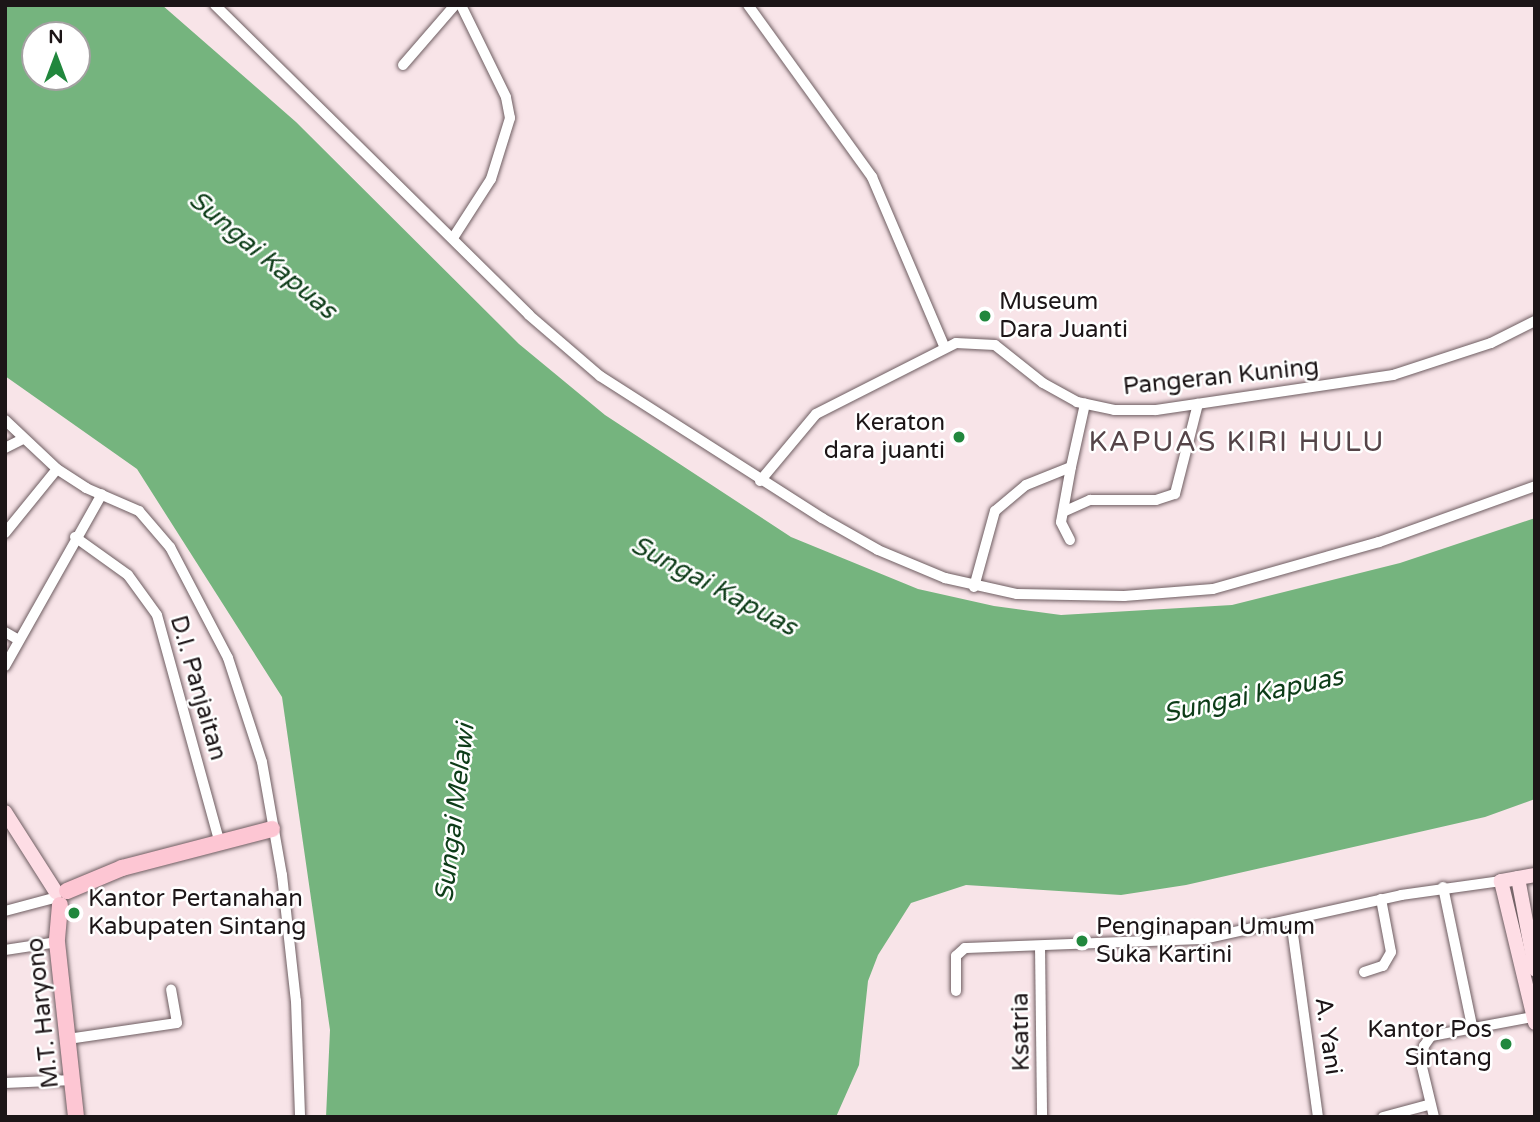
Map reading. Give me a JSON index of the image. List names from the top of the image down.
{
  "streets": {
    "highway": ["M.T. Haryono"],
    "street": [
      "Pangeran Kuning",
      "D.I. Panjaitan",
      "Ksatria",
      "A. Yani"
    ]
  },
  "districts": ["KAPUAS KIRI HULU"],
  "water": ["Sungai Kapuas", "Sungai Melawi"],
  "places": [
    "Museum Dara Juanti",
    "Keraton dara juanti",
    "Kantor Pertanahan Kabupaten Sintang",
    "Penginapan Umum Suka Kartini",
    "Kantor Pos Sintang"
  ],
  "north": "top"
}
